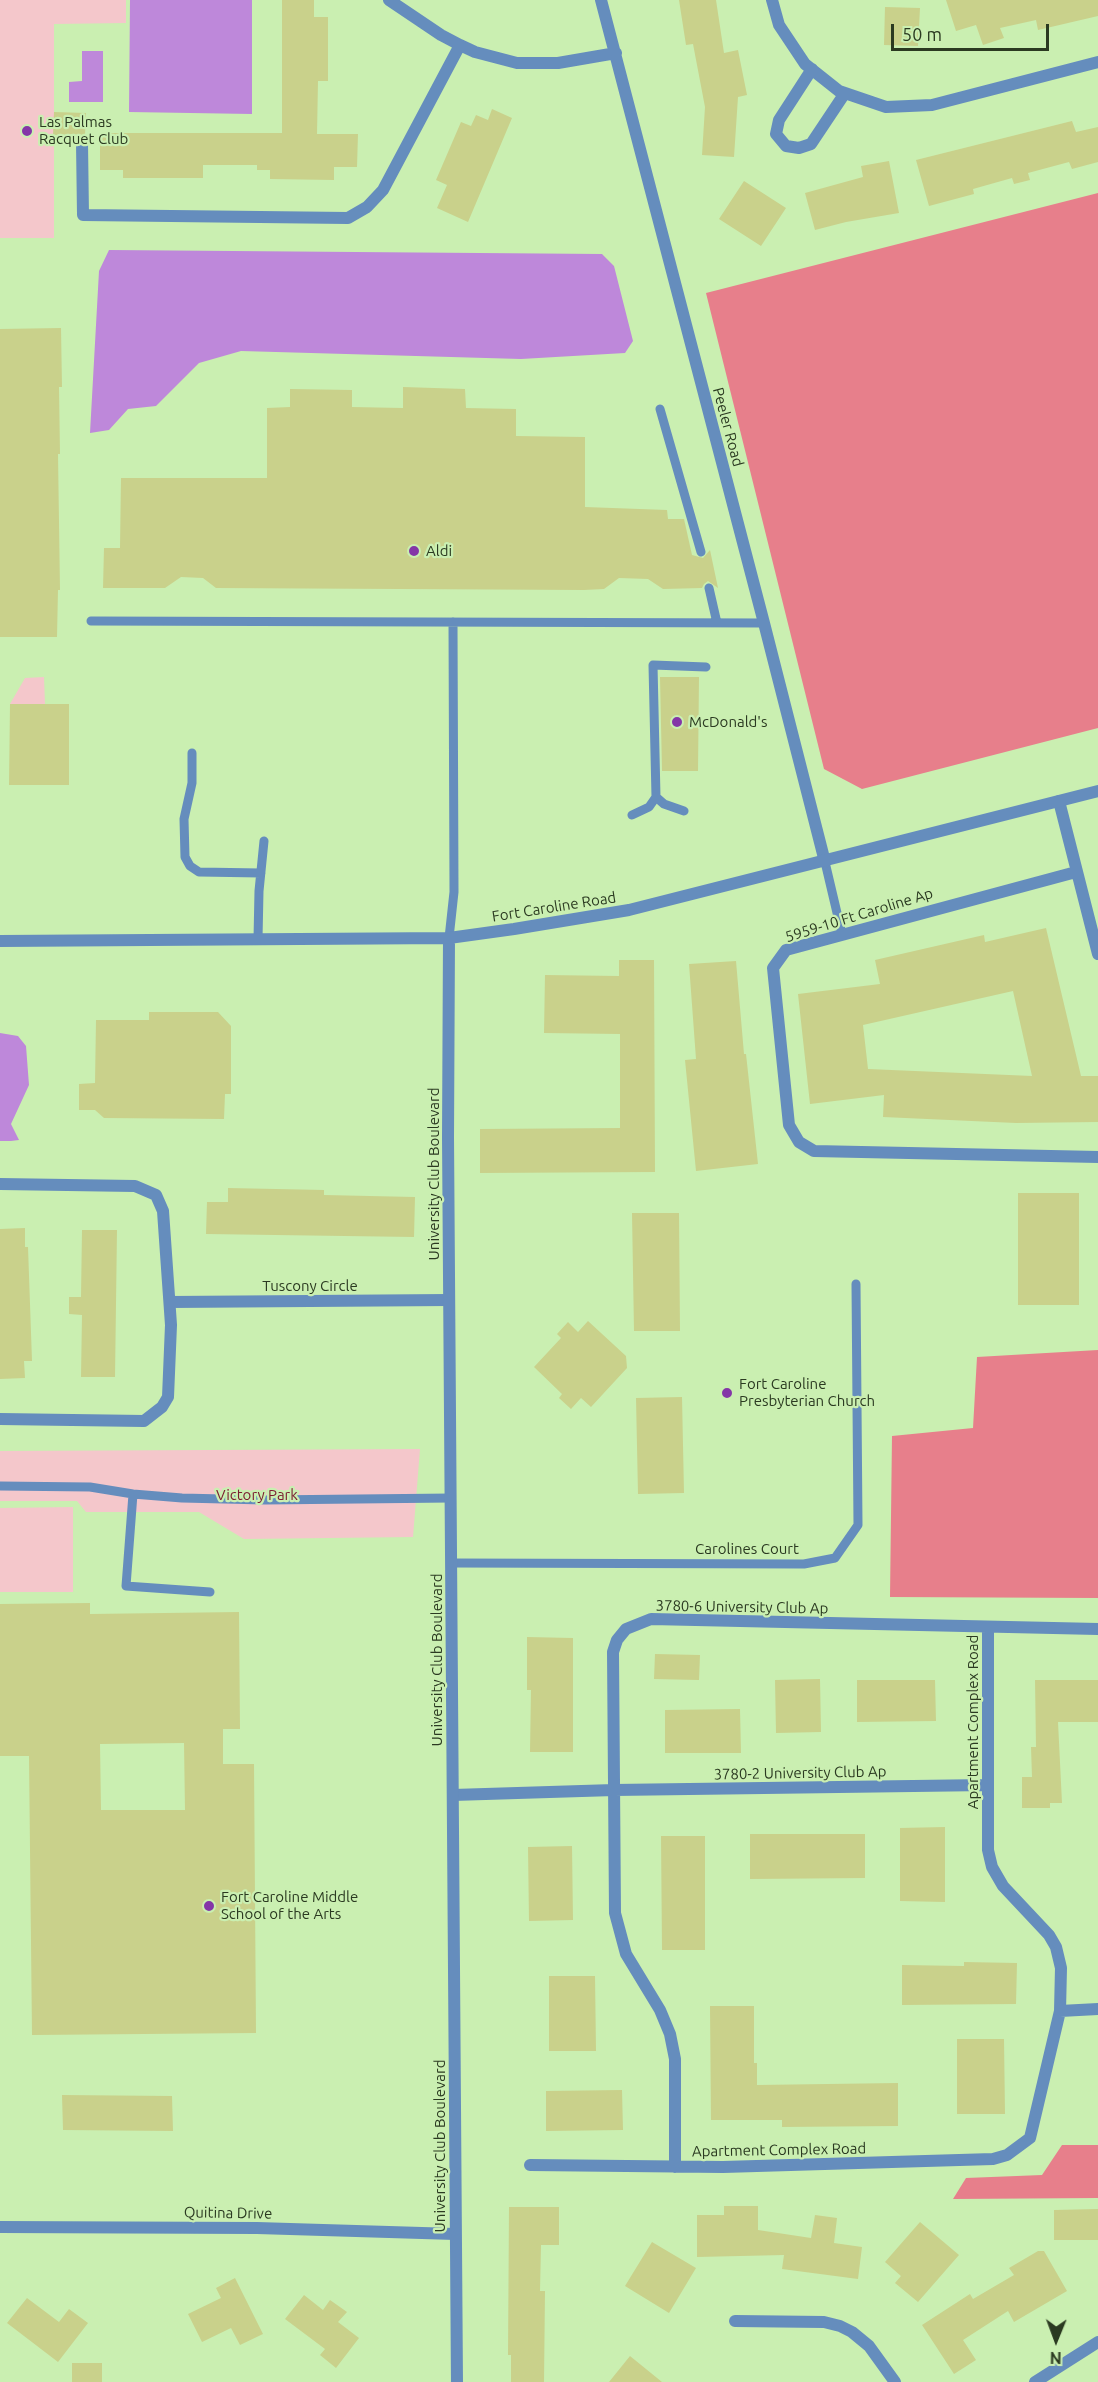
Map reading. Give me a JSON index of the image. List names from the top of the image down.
{
  "streets": {
    "street": [
      "Peeler Road",
      "Fort Caroline Road",
      "5959-10 Ft Caroline Ap",
      "University Club Boulevard",
      "Tuscony Circle",
      "3780-6 University Club Ap",
      "Apartment Complex Road",
      "3780-2 University Club Ap",
      "Quitina Drive"
    ],
    "lane": ["Carolines Court"]
  },
  "crossings": [
    ["Peeler Road", "Fort Caroline Road"],
    ["Fort Caroline Road", "University Club Boulevard"],
    ["University Club Boulevard", "Tuscony Circle"],
    ["University Club Boulevard", "Carolines Court"],
    ["University Club Boulevard", "3780-2 University Club Ap"],
    ["University Club Boulevard", "Quitina Drive"],
    ["3780-6 University Club Ap", "Apartment Complex Road"],
    ["3780-6 University Club Ap", "3780-2 University Club Ap"],
    ["Apartment Complex Road", "3780-2 University Club Ap"]
  ],
  "parks": ["Victory Park"],
  "places": [
    "Las Palmas Racquet Club",
    "Aldi",
    "McDonald's",
    "Fort Caroline Presbyterian Church",
    "Fort Caroline Middle School of the Arts"
  ],
  "scale_bar": "50 m",
  "north": "bottom"
}
